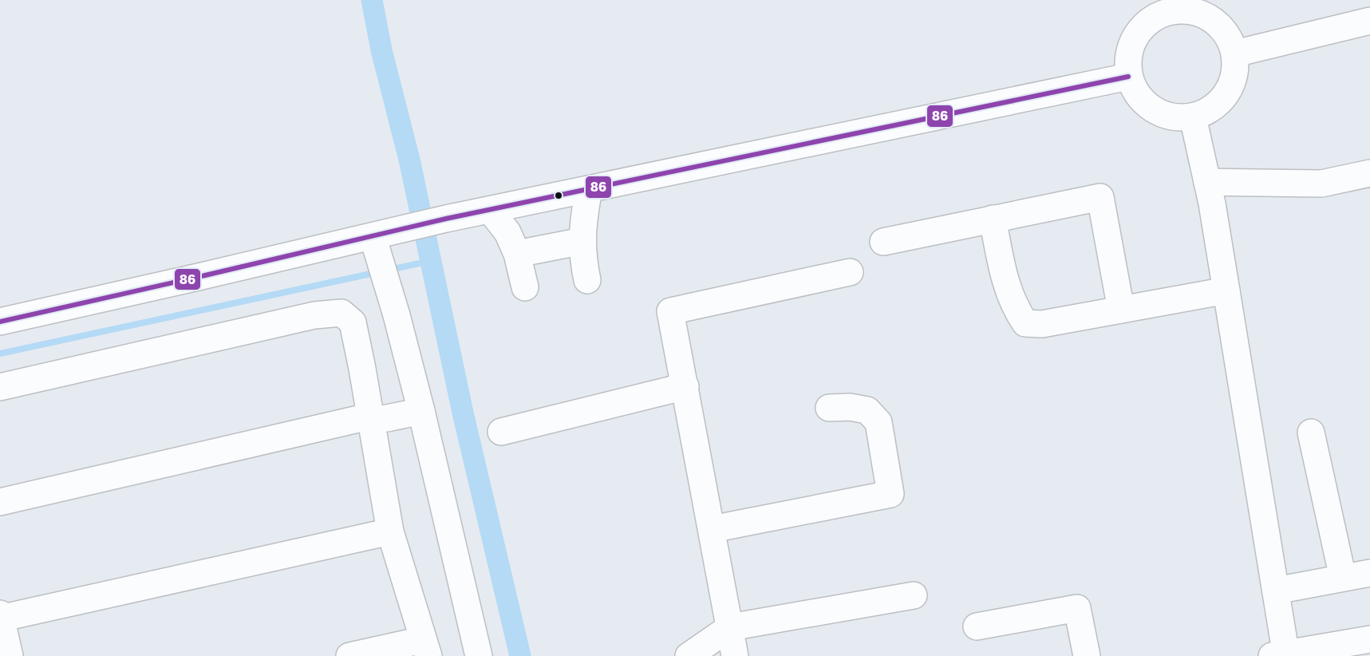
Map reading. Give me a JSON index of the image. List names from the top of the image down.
{
  "lines": ["transit line 86"]
}
